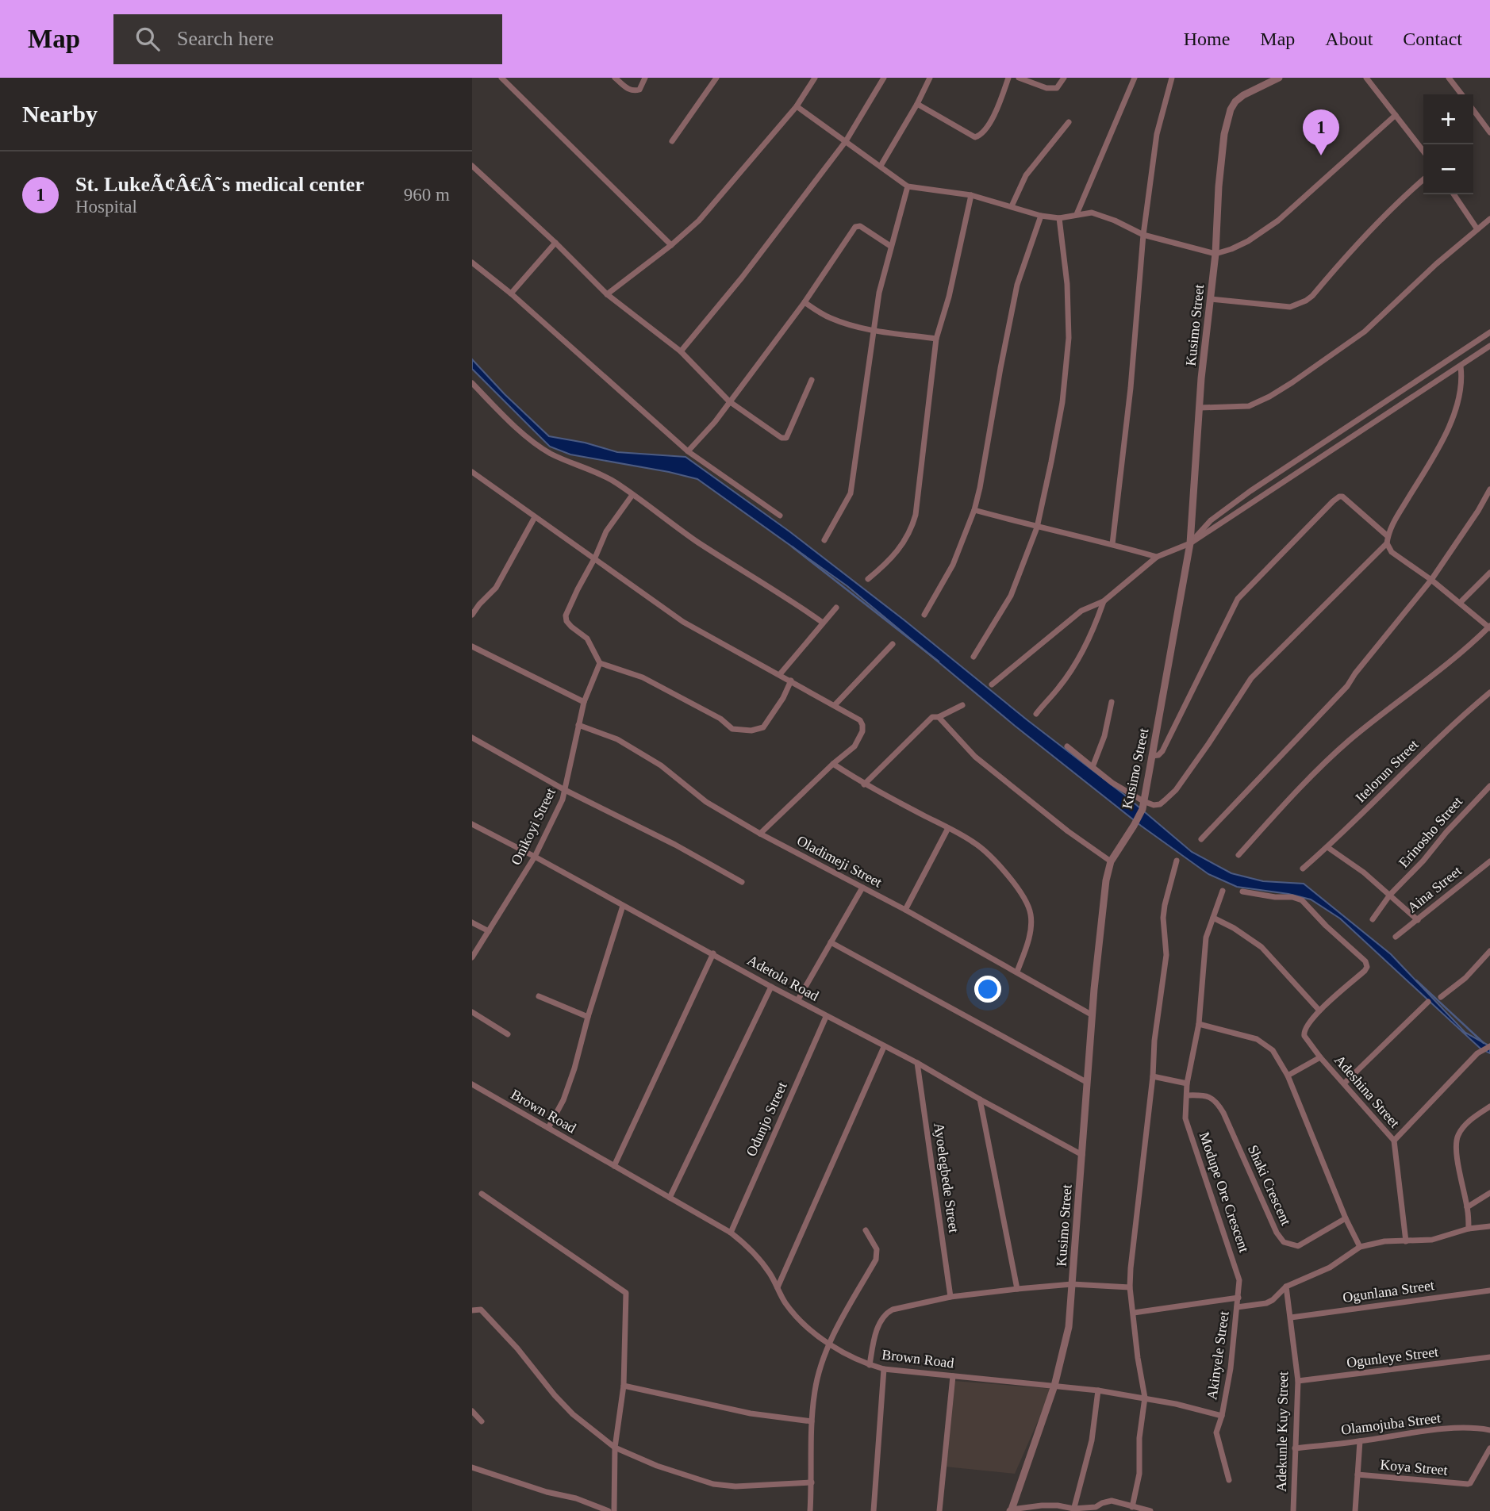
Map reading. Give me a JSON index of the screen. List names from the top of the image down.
{
  "streets": {
    "street": [
      "Kusimo Street",
      "Itelorun Street",
      "Onikoyi Street",
      "Erinosho Street",
      "Oladimeji Street",
      "Aina Street",
      "Adetola Road",
      "Adeshina Street",
      "Brown Road",
      "Odunjo Street",
      "Ayoelegbede Street",
      "Shaki Crescent",
      "Modupe Ore Crescent",
      "Ogunlana Street",
      "Akinyele Street",
      "Ogunleye Street",
      "Olamojuba Street",
      "Adekunle Kuy Street",
      "Koya Street"
    ]
  },
  "crossings": [
    ["Kusimo Street", "Oladimeji Street"],
    ["Kusimo Street", "Adetola Road"],
    ["Kusimo Street", "Brown Road"],
    ["Onikoyi Street", "Oladimeji Street"],
    ["Onikoyi Street", "Adetola Road"],
    ["Adetola Road", "Odunjo Street"],
    ["Adetola Road", "Ayoelegbede Street"],
    ["Brown Road", "Odunjo Street"],
    ["Brown Road", "Akinyele Street"],
    ["Shaki Crescent", "Modupe Ore Crescent"],
    ["Modupe Ore Crescent", "Akinyele Street"],
    ["Ogunlana Street", "Adekunle Kuy Street"],
    ["Ogunleye Street", "Adekunle Kuy Street"],
    ["Olamojuba Street", "Adekunle Kuy Street"]
  ],
  "page": {
    "header": "Map",
    "search": "Search here",
    "nav": [
      "Home",
      "Map",
      "About",
      "Contact"
    ],
    "heading": "Nearby",
    "map_buttons": ["+", "−"],
    "pins": "1",
    "list": [
      {
        "mark": "1",
        "name": "St. LukeÃ¢Â€Â˜s medical center",
        "note": "Hospital",
        "value": "960 m"
      }
    ]
  }
}
